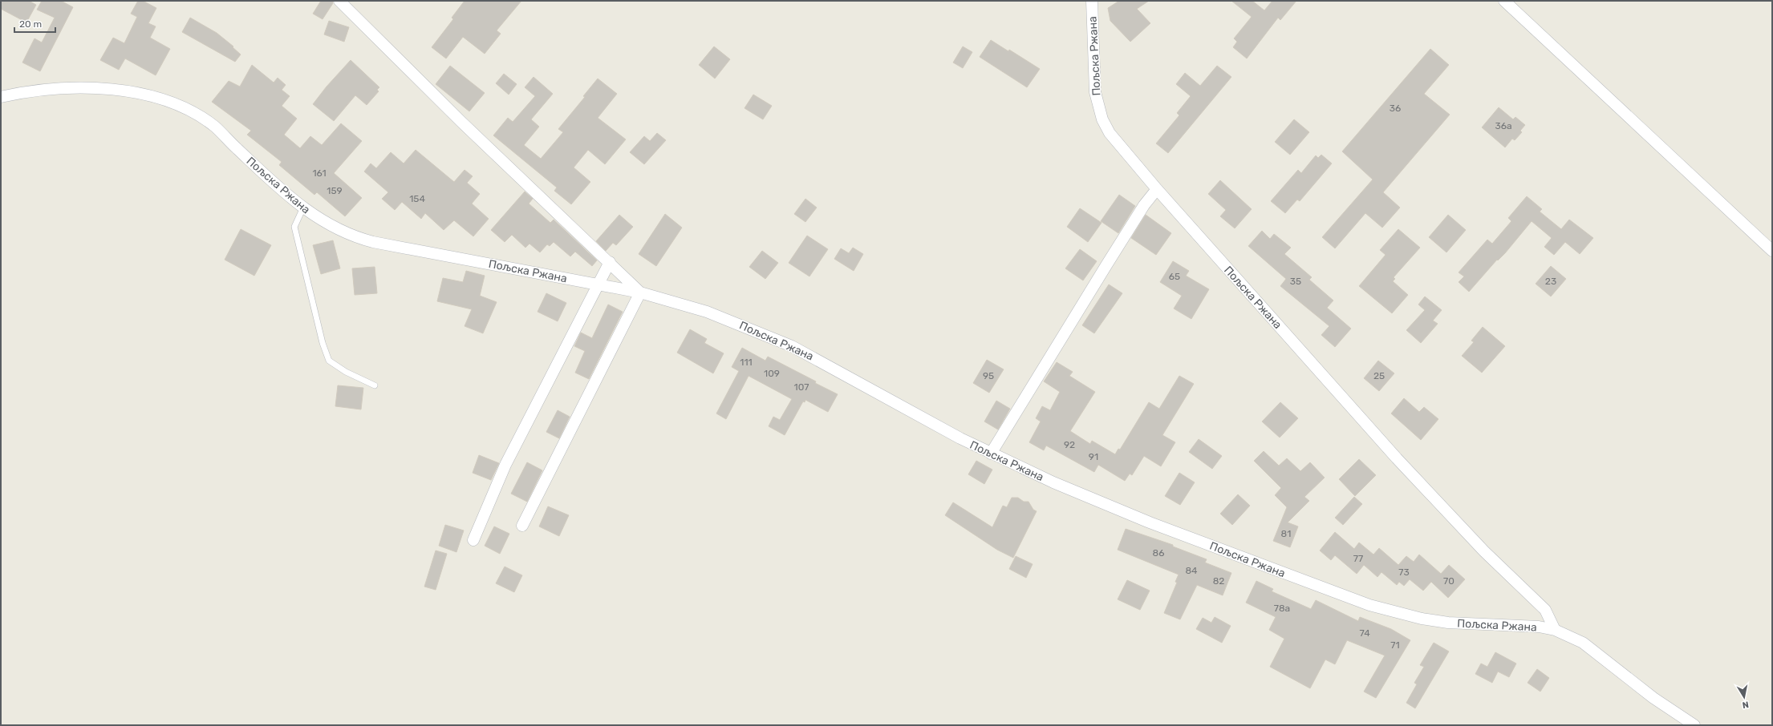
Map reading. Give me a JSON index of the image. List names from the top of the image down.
{
  "streets": {
    "street": ["Пољска Ржана"]
  },
  "house_numbers": [
    "36",
    "36a",
    "161",
    "159",
    "154",
    "65",
    "35",
    "23",
    "111",
    "109",
    "95",
    "25",
    "107",
    "92",
    "91",
    "81",
    "86",
    "77",
    "84",
    "73",
    "82",
    "70",
    "78a",
    "74",
    "71"
  ],
  "scale_bar": "20 m",
  "north": "bottom"
}
